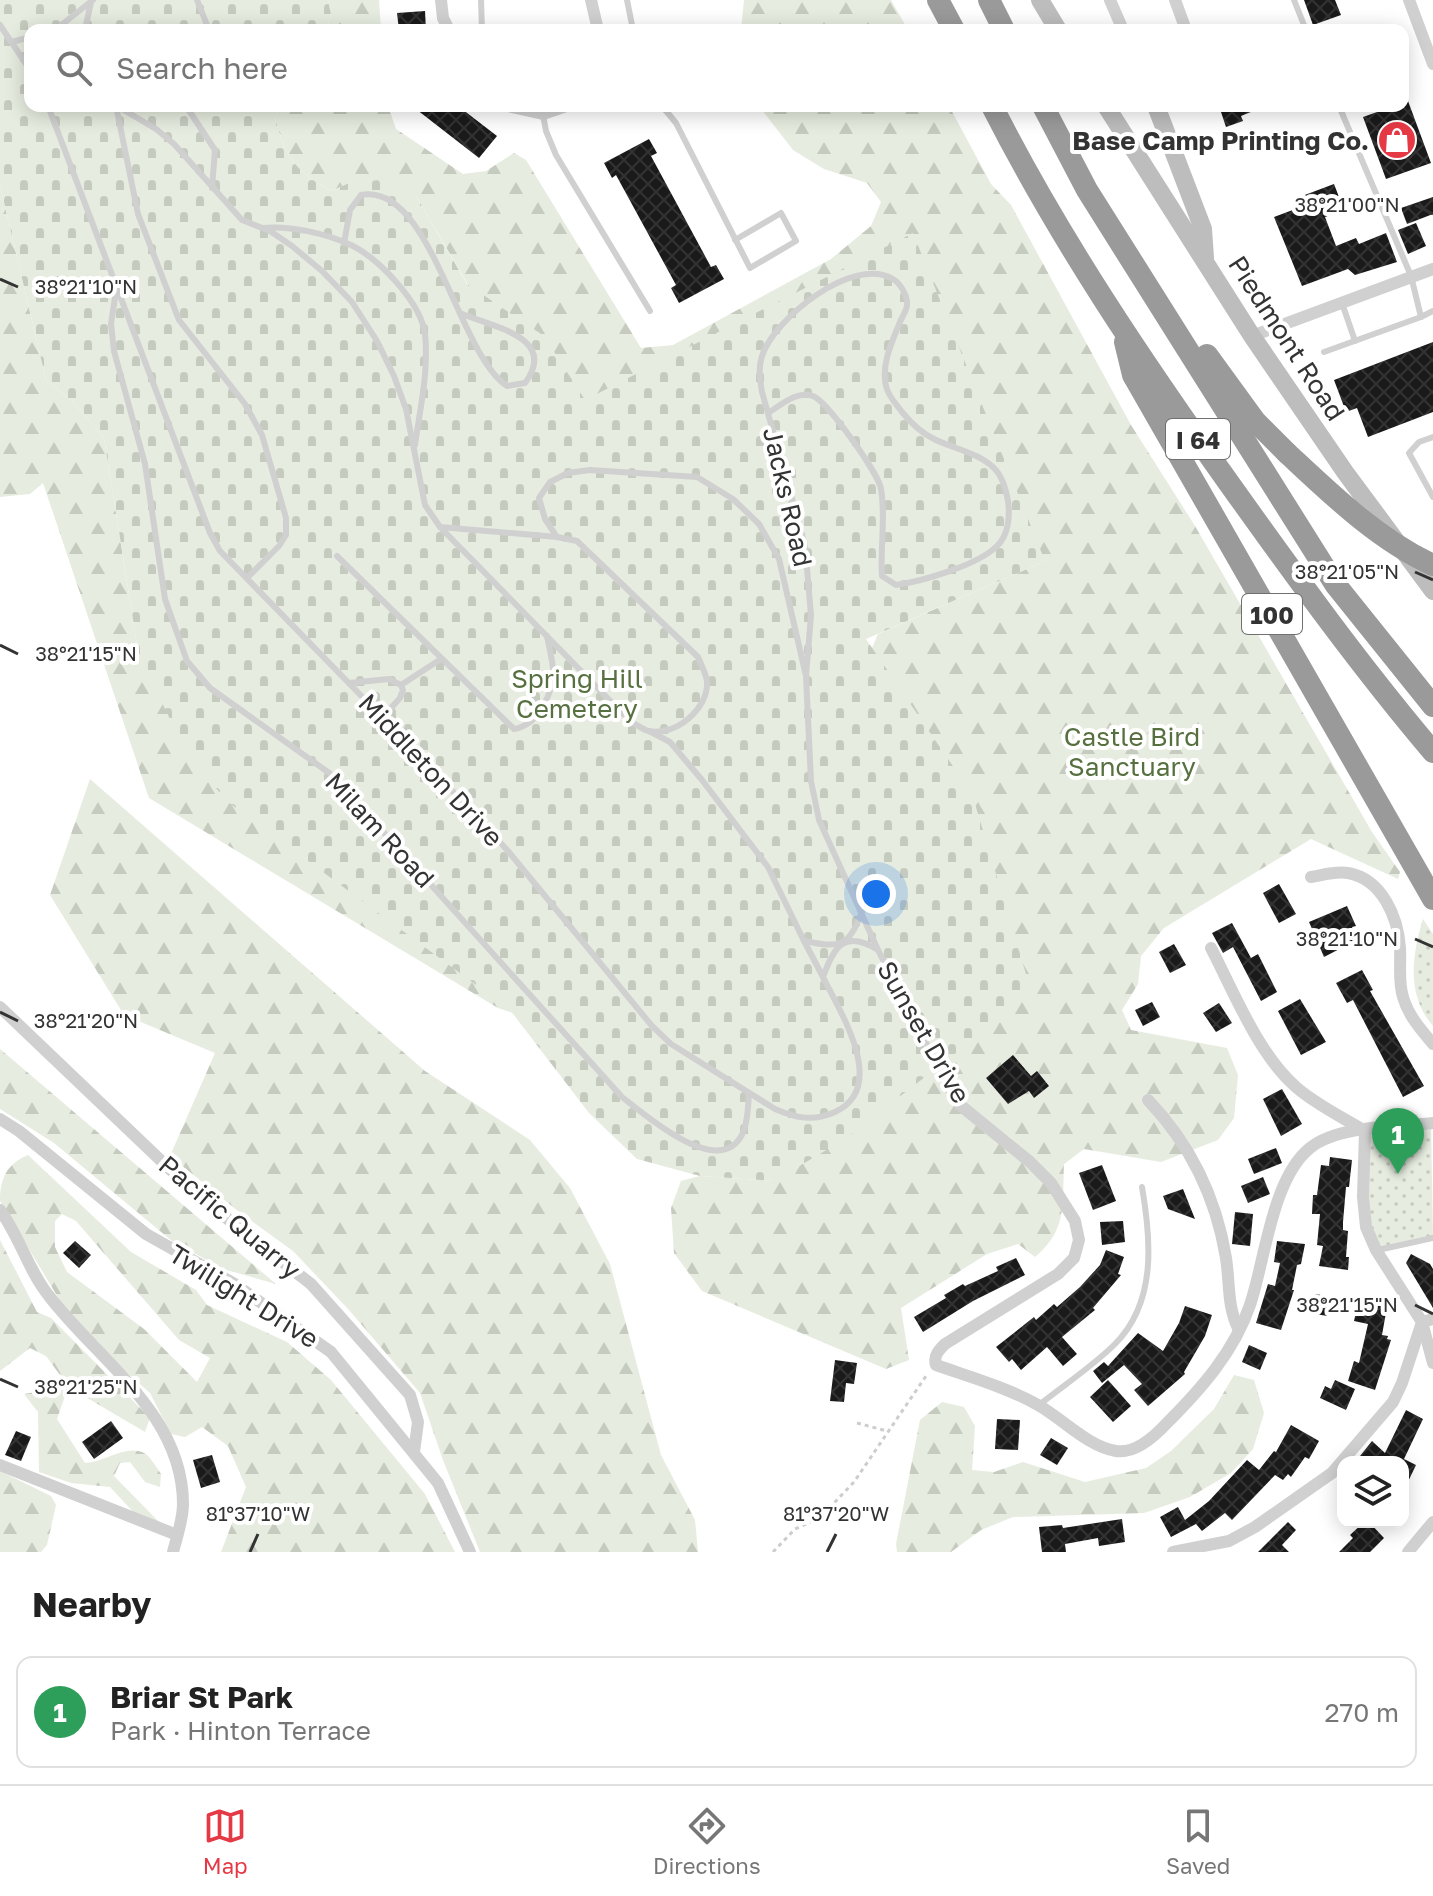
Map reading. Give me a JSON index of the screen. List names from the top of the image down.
{
  "streets": {
    "highway": ["I 64", "100"],
    "street": [
      "Piedmont Road",
      "Sunset Drive",
      "Pacific Quarry",
      "Twilight Drive"
    ],
    "lane": ["Jacks Road", "Middleton Drive", "Milam Road"]
  },
  "crossings": [
    ["I 64", "100"],
    ["Jacks Road", "Sunset Drive"],
    ["Middleton Drive", "Milam Road"],
    ["Pacific Quarry", "Twilight Drive"]
  ],
  "parks": ["Spring Hill Cemetery", "Castle Bird Sanctuary"],
  "places": {
    "shop": ["Base Camp Printing Co."]
  },
  "page": {
    "search": "Search here",
    "pins": "1",
    "heading": "Nearby",
    "list": [
      {
        "mark": "1",
        "name": "Briar St Park",
        "note": "Park · Hinton Terrace",
        "value": "270 m"
      }
    ],
    "nav": ["Map", "Directions", "Saved"]
  },
  "coordinates": [
    "38°21'00\"N",
    "38°21'10\"N",
    "38°21'05\"N",
    "38°21'15\"N",
    "38°21'20\"N",
    "38°21'25\"N",
    "81°37'10\"W",
    "81°37'20\"W"
  ]
}
